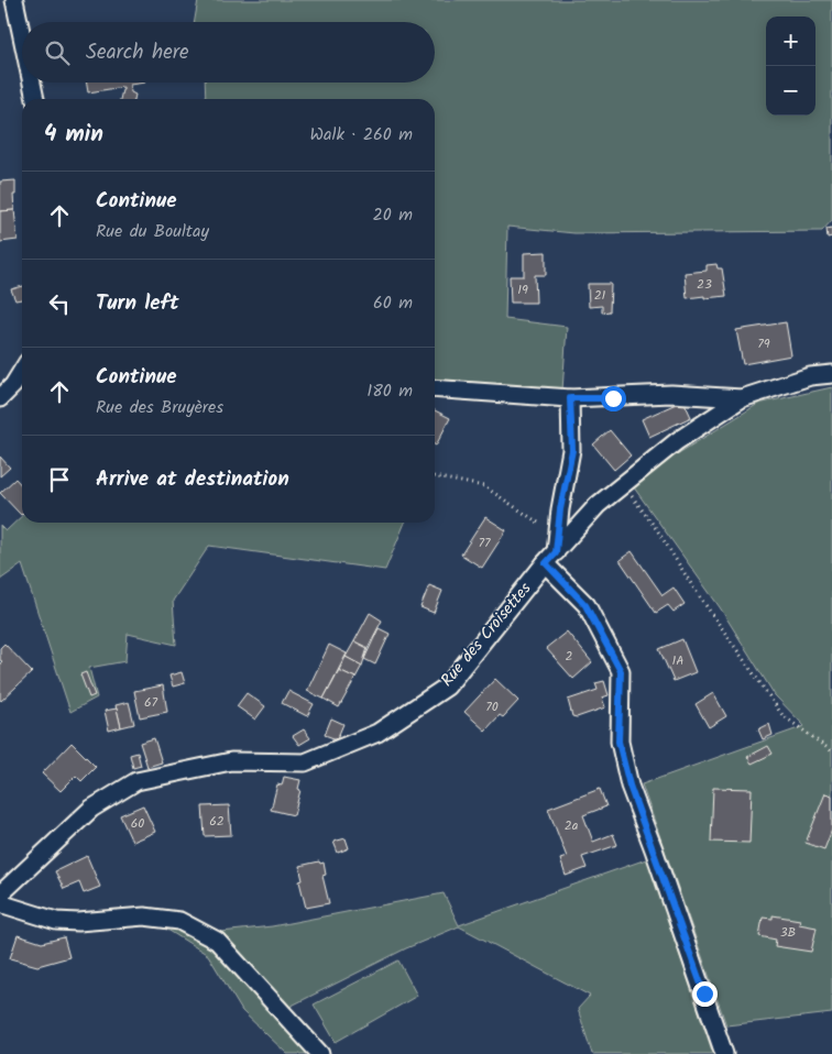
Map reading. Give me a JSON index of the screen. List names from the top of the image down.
{
  "streets": {
    "street": ["Rue des Croisettes"]
  },
  "house_numbers": [
    "23",
    "19",
    "21",
    "79",
    "77",
    "2",
    "1A",
    "67",
    "70",
    "62",
    "60",
    "2a",
    "3B"
  ],
  "page": {
    "map_buttons": ["+", "−"],
    "search": "Search here",
    "heading": ["4 min", "Walk · 260 m"],
    "list": [
      ["Continue", "Rue du Boultay", "20 m"],
      ["Turn left", "60 m"],
      ["Continue", "Rue des Bruyères", "180 m"],
      "Arrive at destination"
    ]
  }
}
